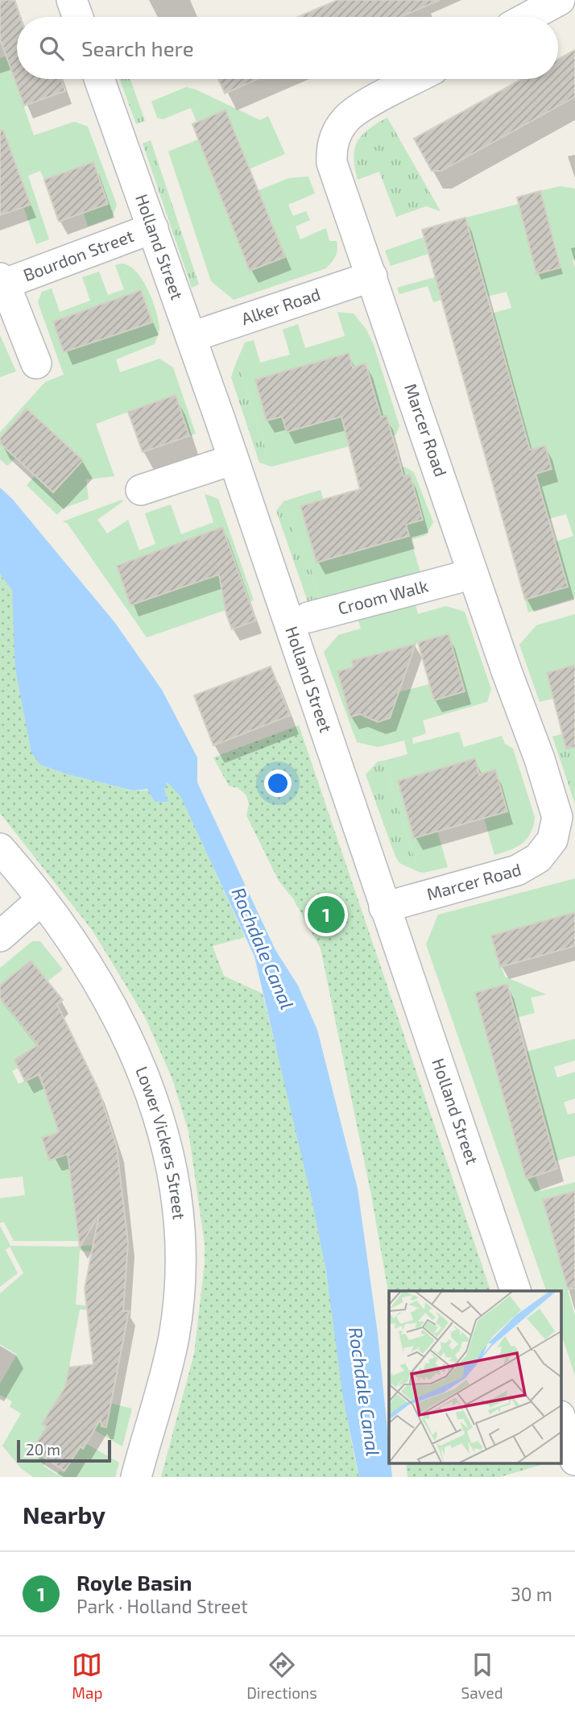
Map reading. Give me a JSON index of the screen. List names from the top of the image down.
{
  "streets": {
    "street": [
      "Holland Street",
      "Bourdon Street",
      "Alker Road",
      "Marcer Road",
      "Croom Walk",
      "Lower Vickers Street"
    ]
  },
  "crossings": [
    ["Holland Street", "Bourdon Street"],
    ["Holland Street", "Alker Road"],
    ["Holland Street", "Marcer Road"],
    ["Alker Road", "Marcer Road"]
  ],
  "water": ["Rochdale Canal"],
  "scale_bar": "20 m",
  "page": {
    "search": "Search here",
    "pins": "1",
    "scale": "20 m",
    "heading": "Nearby",
    "list": [
      {
        "mark": "1",
        "name": "Royle Basin",
        "note": "Park · Holland Street",
        "value": "30 m"
      }
    ],
    "nav": ["Map", "Directions", "Saved"]
  }
}
